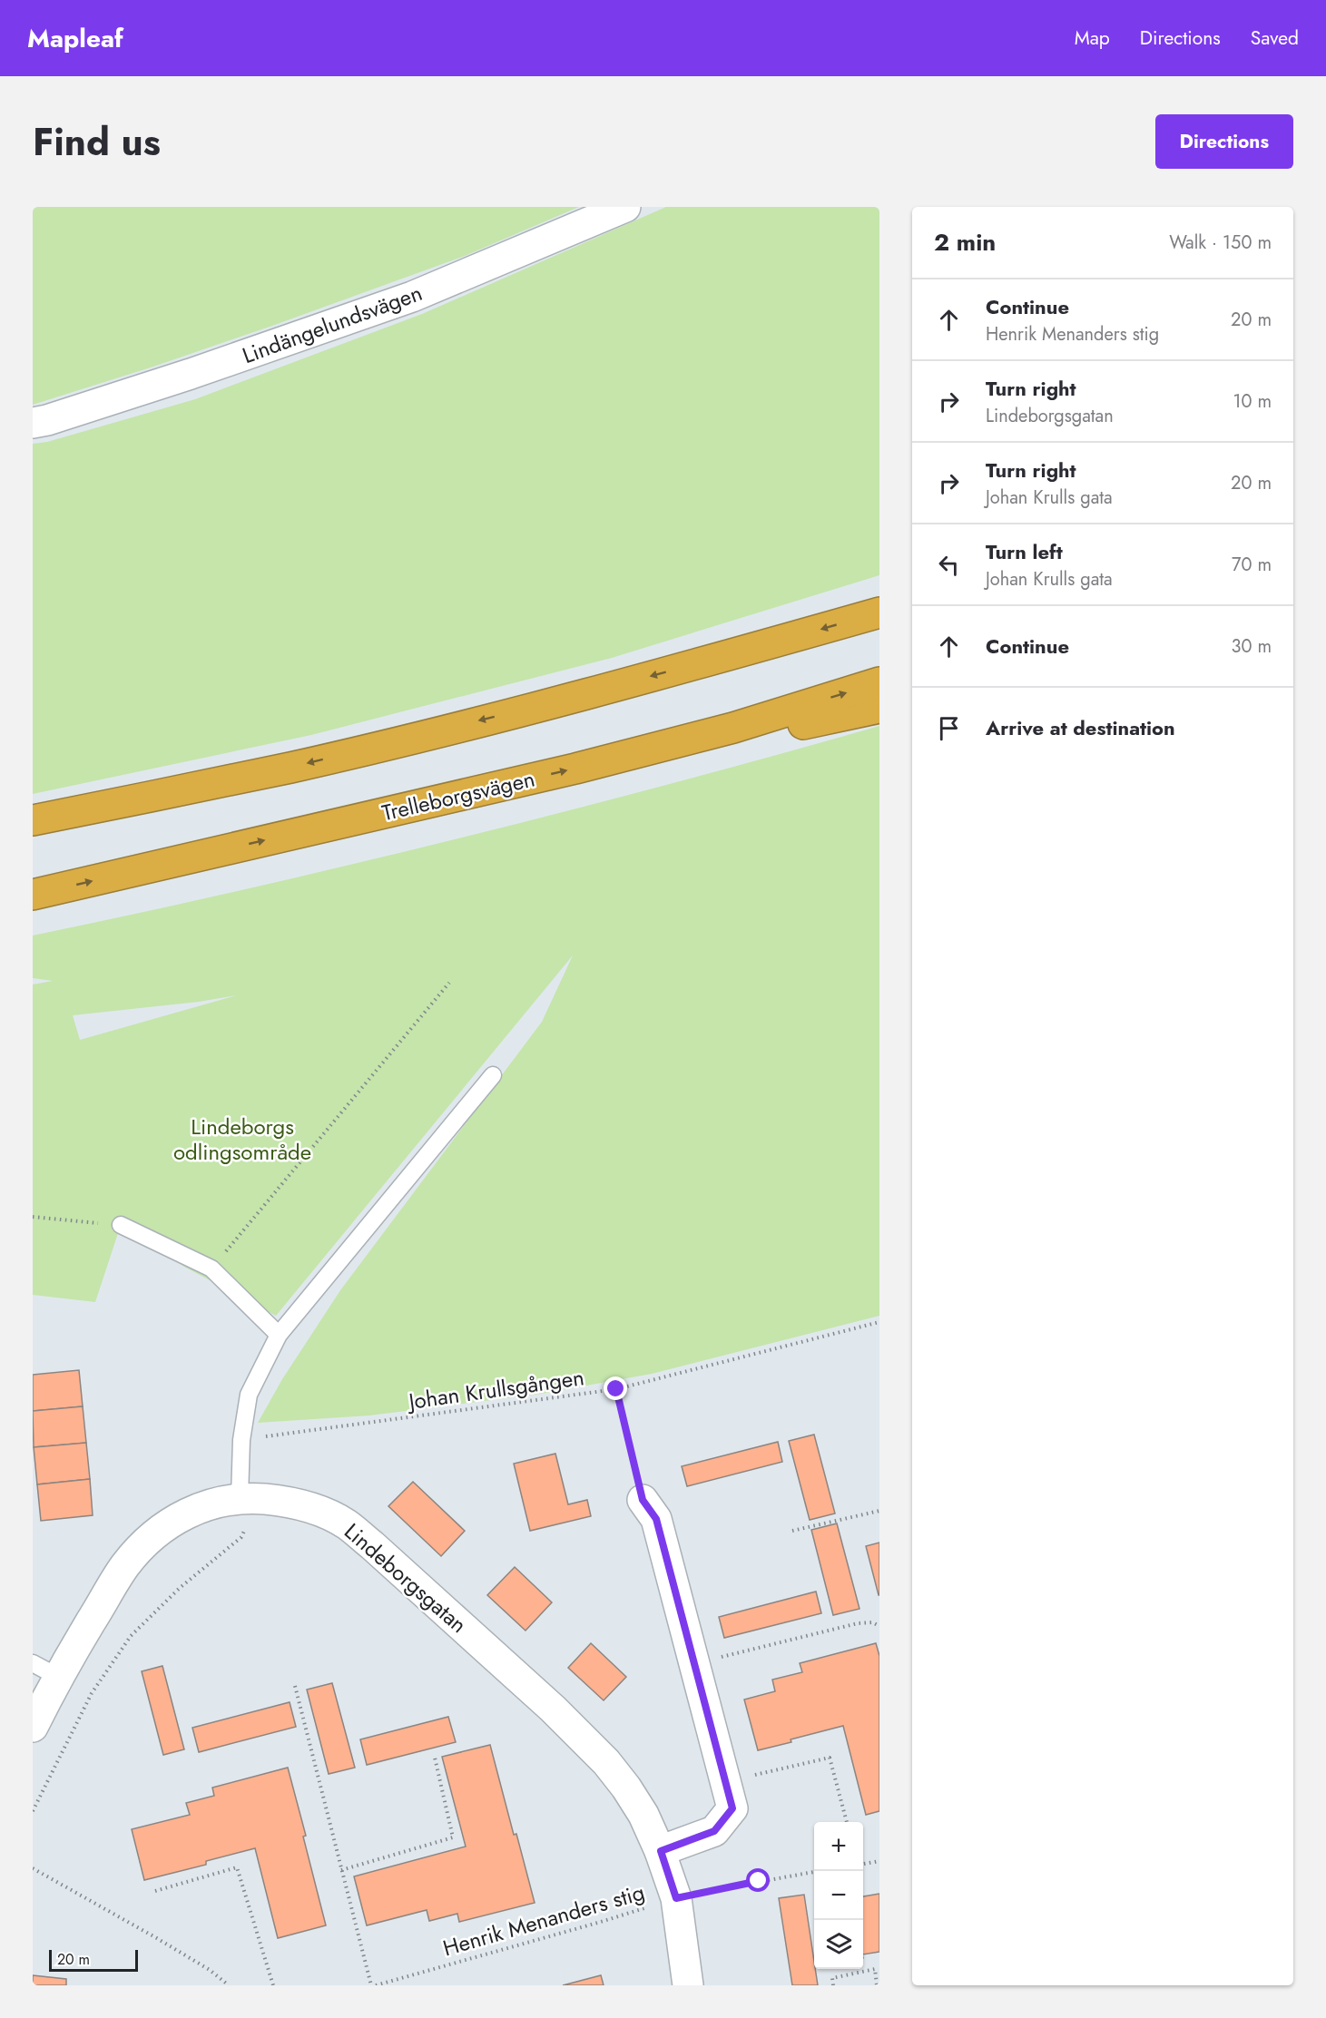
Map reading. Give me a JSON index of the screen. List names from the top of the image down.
{
  "streets": {
    "highway": ["Trelleborgsvägen"],
    "street": ["Lindängelundsvägen", "Lindeborgsgatan"],
    "path": ["Johan Krullsgången", "Henrik Menanders stig"]
  },
  "crossings": [
    ["Lindeborgsgatan", "Henrik Menanders stig"]
  ],
  "parks": ["Lindeborgs odlingsområde"],
  "scale_bar": "20 m",
  "page": {
    "header": "Mapleaf",
    "nav": ["Map", "Directions", "Saved"],
    "title": "Find us",
    "buttons": "Directions",
    "heading": ["2 min", "Walk · 150 m"],
    "list": [
      ["Continue", "Henrik Menanders stig", "20 m"],
      ["Turn right", "Lindeborgsgatan", "10 m"],
      ["Turn right", "Johan Krulls gata", "20 m"],
      ["Turn left", "Johan Krulls gata", "70 m"],
      ["Continue", "30 m"],
      "Arrive at destination"
    ],
    "map_buttons": ["+", "−"],
    "scale": "20 m"
  }
}
